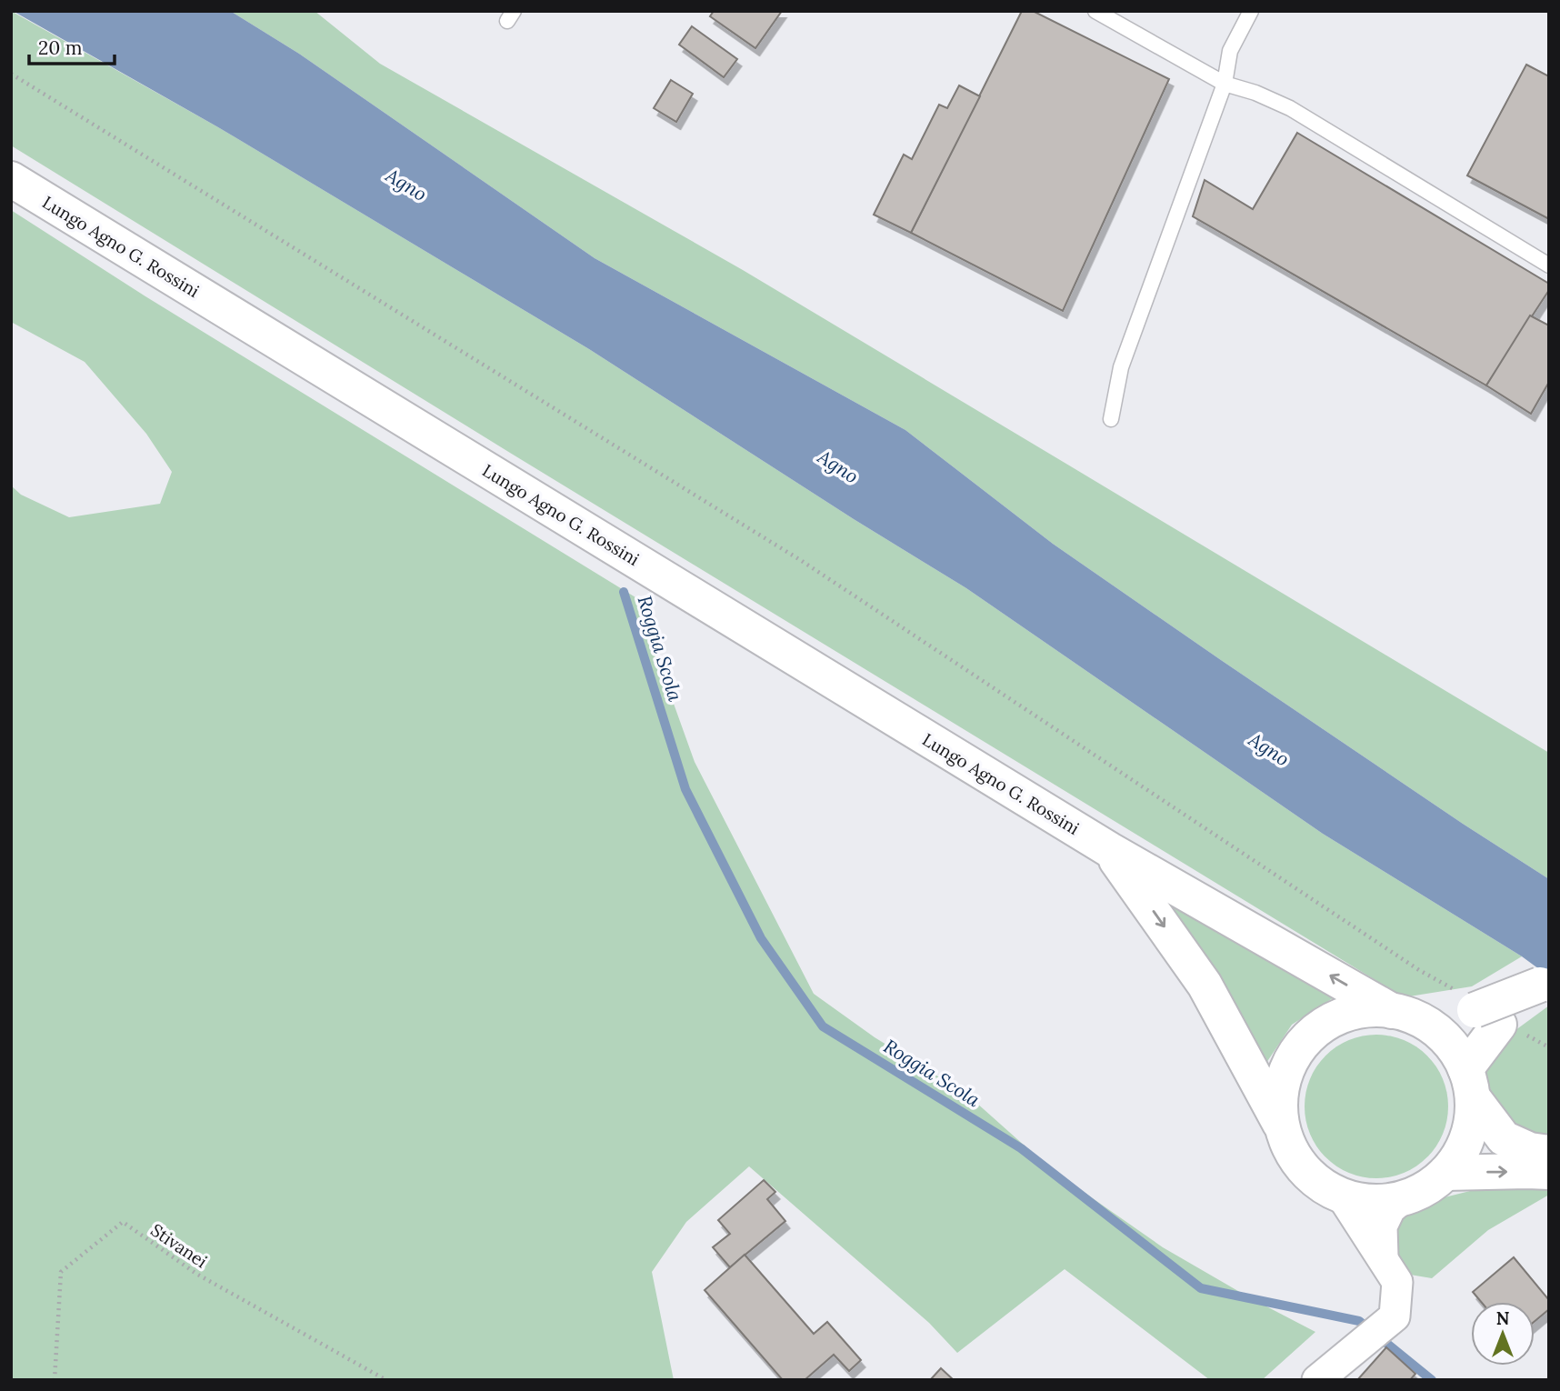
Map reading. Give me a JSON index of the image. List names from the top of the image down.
{
  "streets": {
    "main road": ["Lungo Agno G. Rossini"],
    "path": ["Stivanei"]
  },
  "water": ["Agno", "Roggia Scola"],
  "scale_bar": "20 m",
  "north": "top"
}
